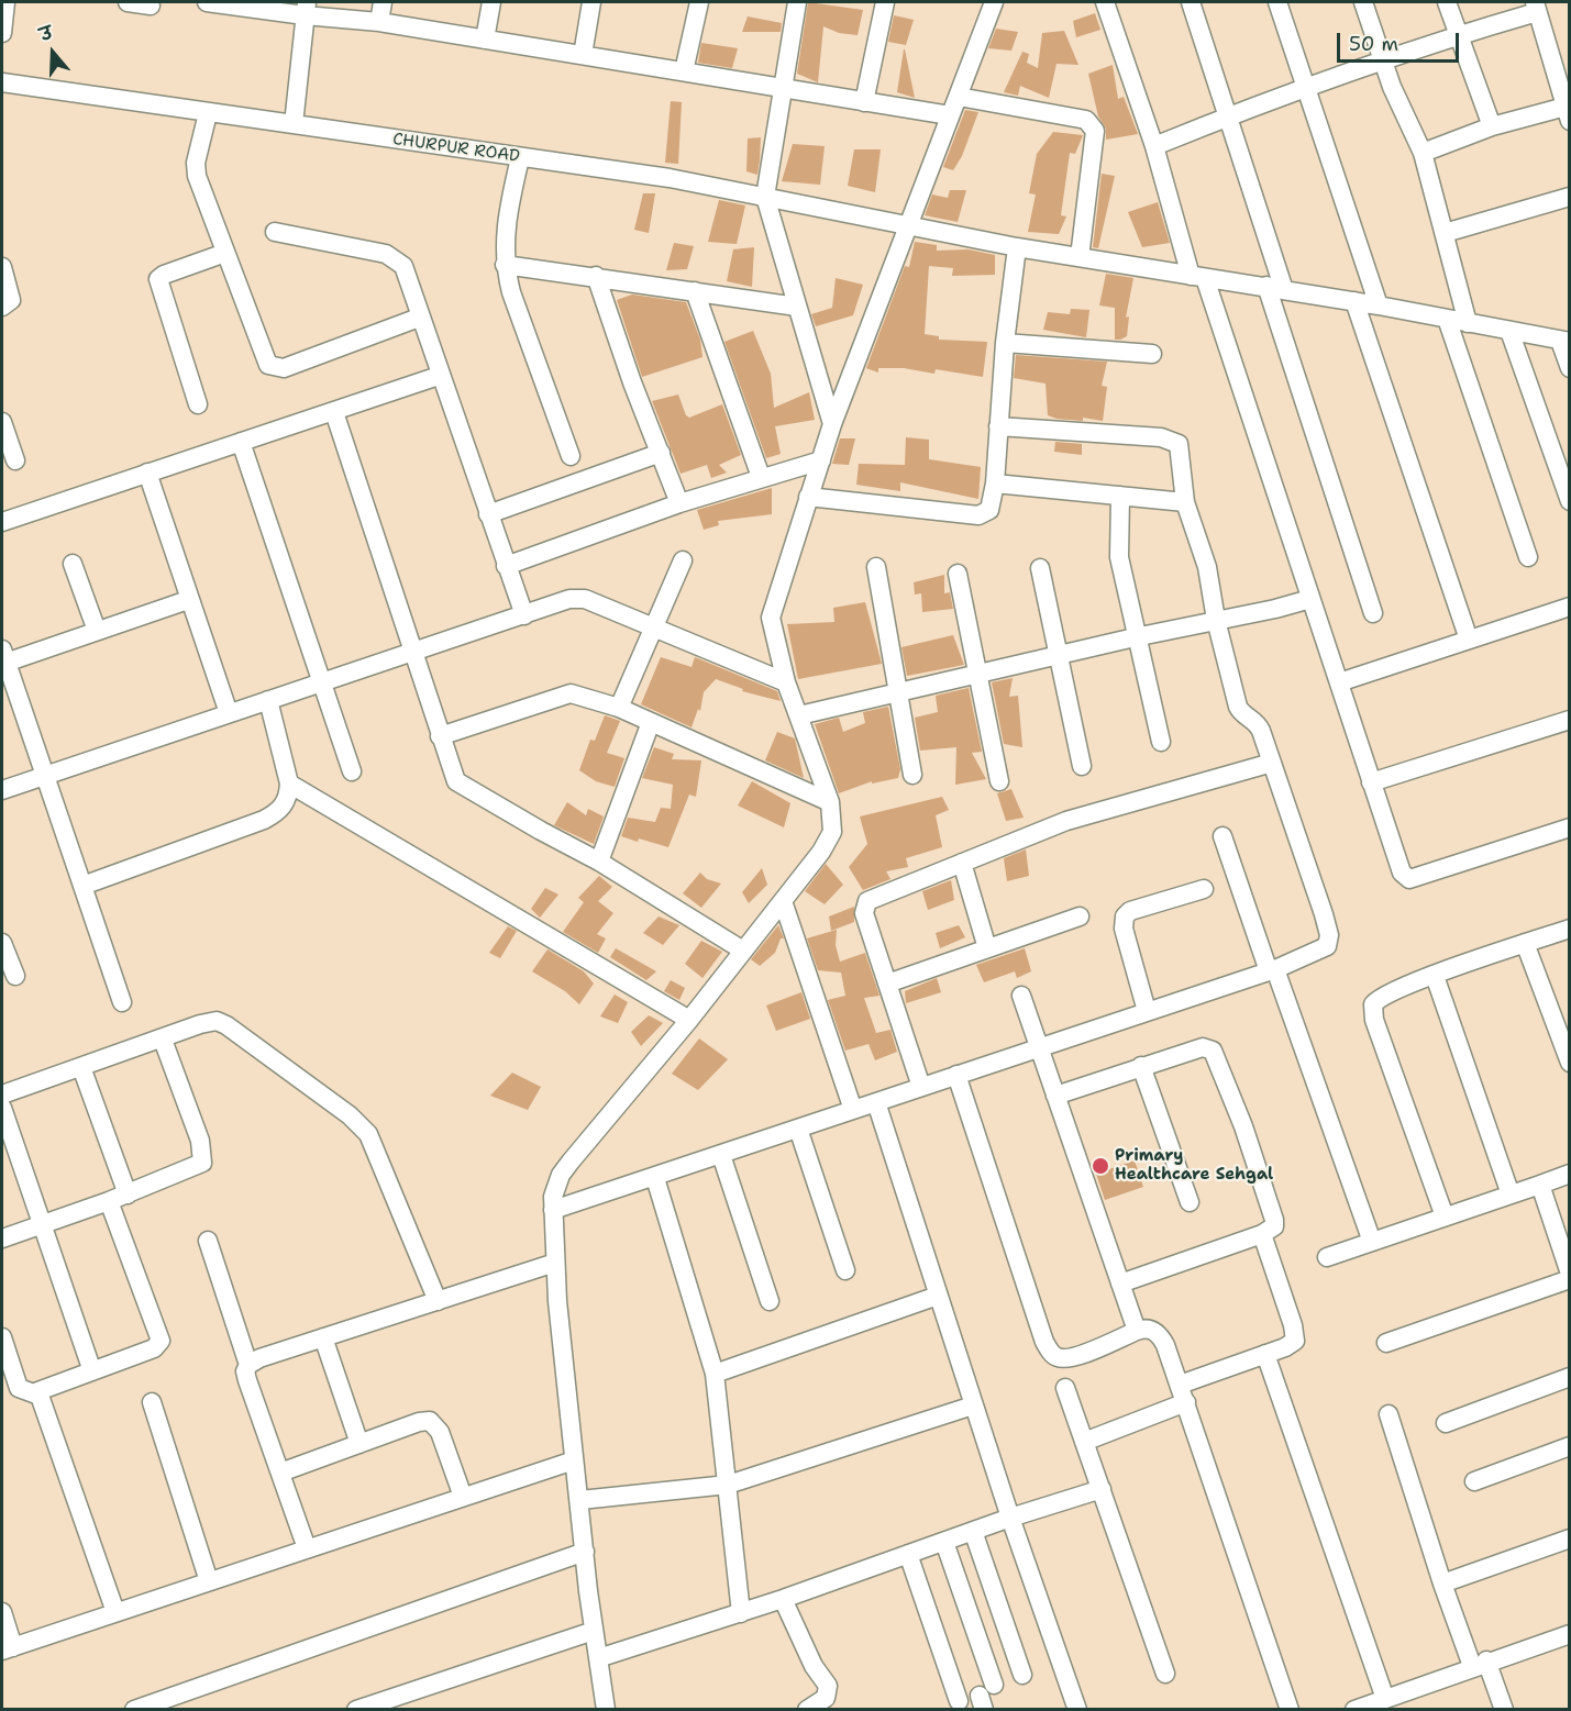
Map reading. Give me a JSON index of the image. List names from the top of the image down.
{
  "streets": {
    "street": ["CHURPUR ROAD"]
  },
  "places": ["Primary Healthcare Sehgal"],
  "scale_bar": "50 m",
  "north": "top"
}
